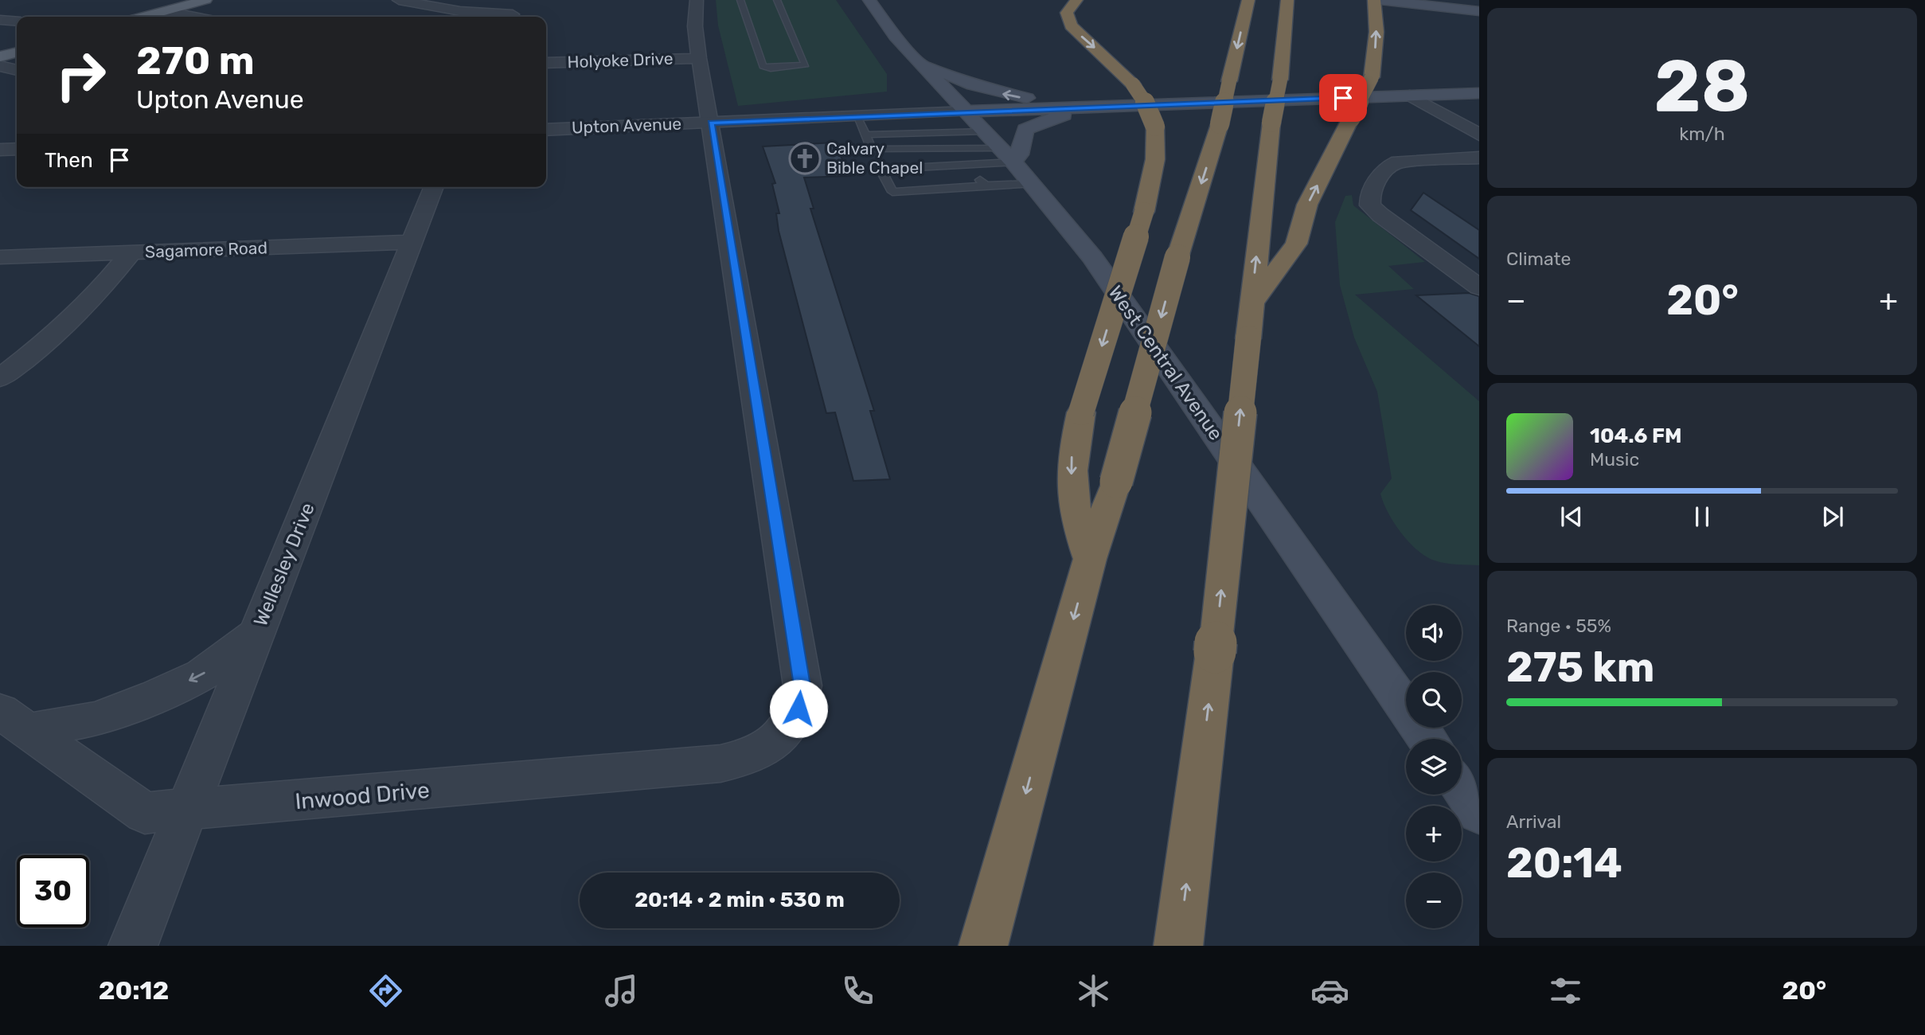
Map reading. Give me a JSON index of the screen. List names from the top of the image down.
{
  "streets": {
    "main road": ["Upton Avenue", "West Central Avenue"],
    "street": [
      "Holyoke Drive",
      "Sagamore Road",
      "Wellesley Drive",
      "Inwood Drive"
    ]
  },
  "crossings": [
    ["Holyoke Drive", "Inwood Drive"],
    ["Upton Avenue", "West Central Avenue"],
    ["Upton Avenue", "Inwood Drive"],
    ["Sagamore Road", "Wellesley Drive"],
    ["Wellesley Drive", "Inwood Drive"]
  ],
  "places": {
    "church": ["Calvary Bible Chapel"]
  },
  "page": {
    "tile": [
      ["28", "km/h"],
      "Climate",
      ["Range · 55%", "275 km"],
      ["Arrival", "20:14"]
    ],
    "turn": ["270 m", "Upton Avenue"],
    "then": "Then",
    "heat": ["−", "20°", "+"],
    "song": ["104.6 FM", "Music"],
    "map_buttons": ["+", "−"],
    "limit": "30",
    "trip": "20:14 · 2 min · 530 m",
    "tabs": ["20:12", "20°"]
  }
}
